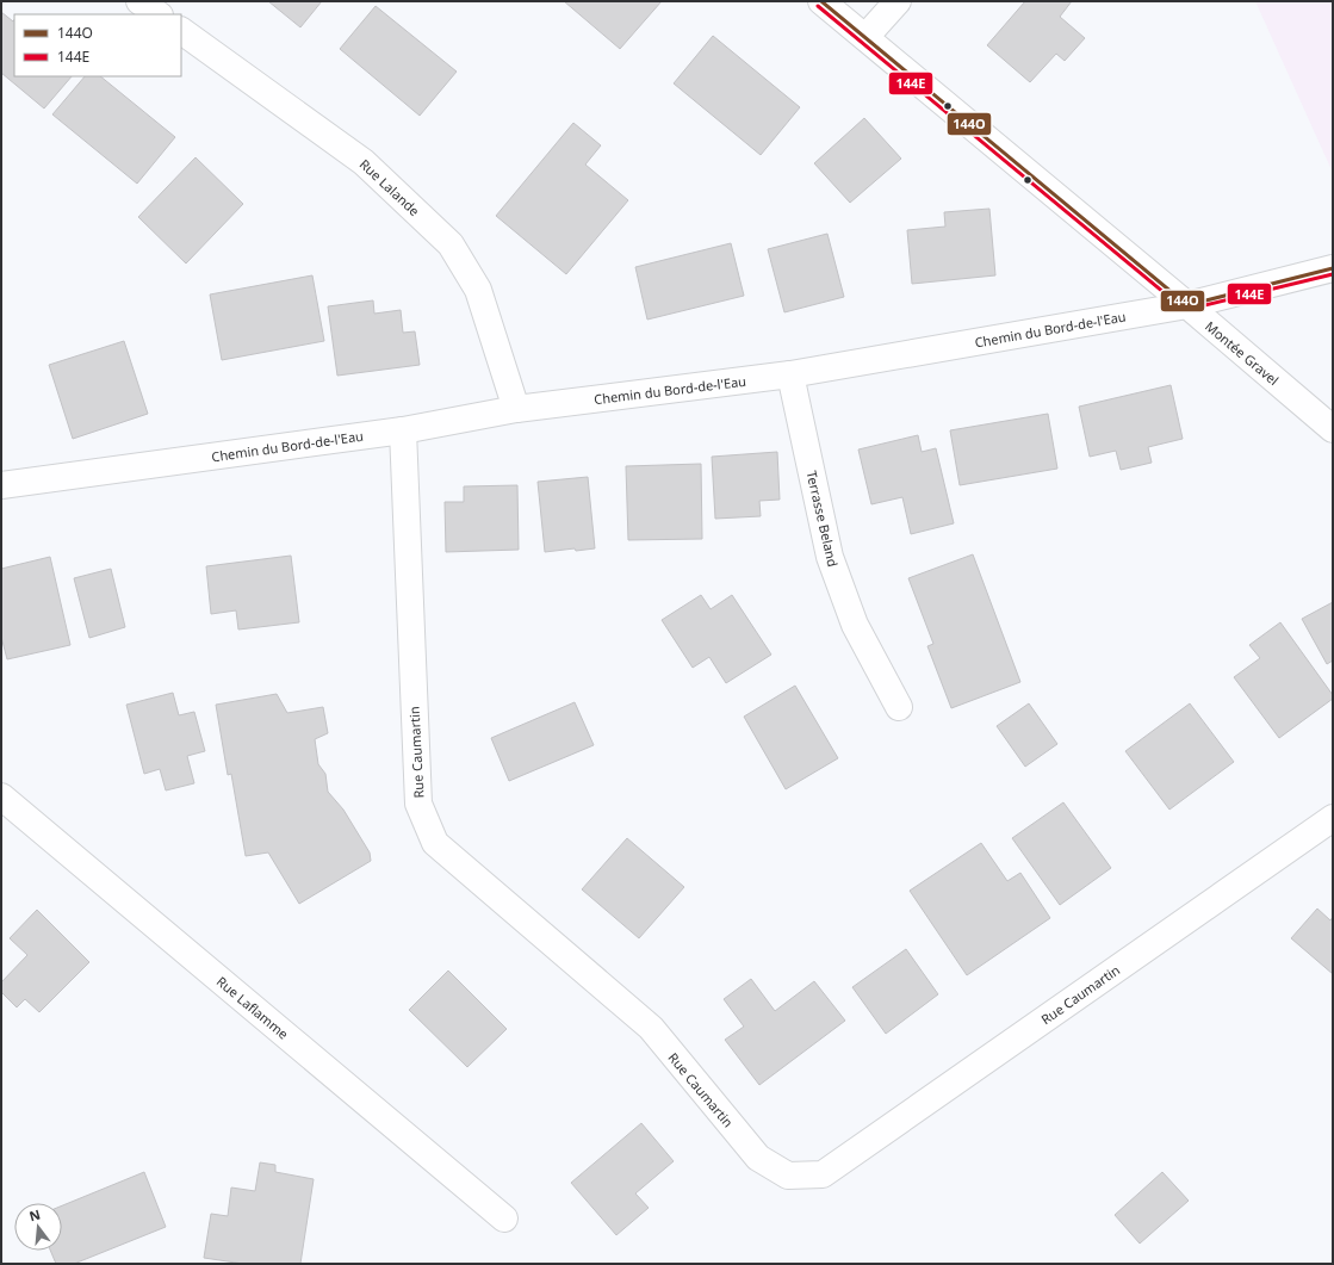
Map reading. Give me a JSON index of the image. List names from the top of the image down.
{
  "streets": {
    "street": [
      "Rue Lalande",
      "Chemin du Bord-de-l'Eau",
      "Montée Gravel",
      "Terrasse Beland",
      "Rue Caumartin",
      "Rue Laflamme"
    ]
  },
  "crossings": [
    ["Rue Lalande", "Chemin du Bord-de-l'Eau"],
    ["Chemin du Bord-de-l'Eau", "Montée Gravel"],
    ["Chemin du Bord-de-l'Eau", "Terrasse Beland"],
    ["Chemin du Bord-de-l'Eau", "Rue Caumartin"]
  ],
  "lines": ["transit line 144O", "transit line 144E"],
  "legend": ["144O", "144E"],
  "north": "top"
}
